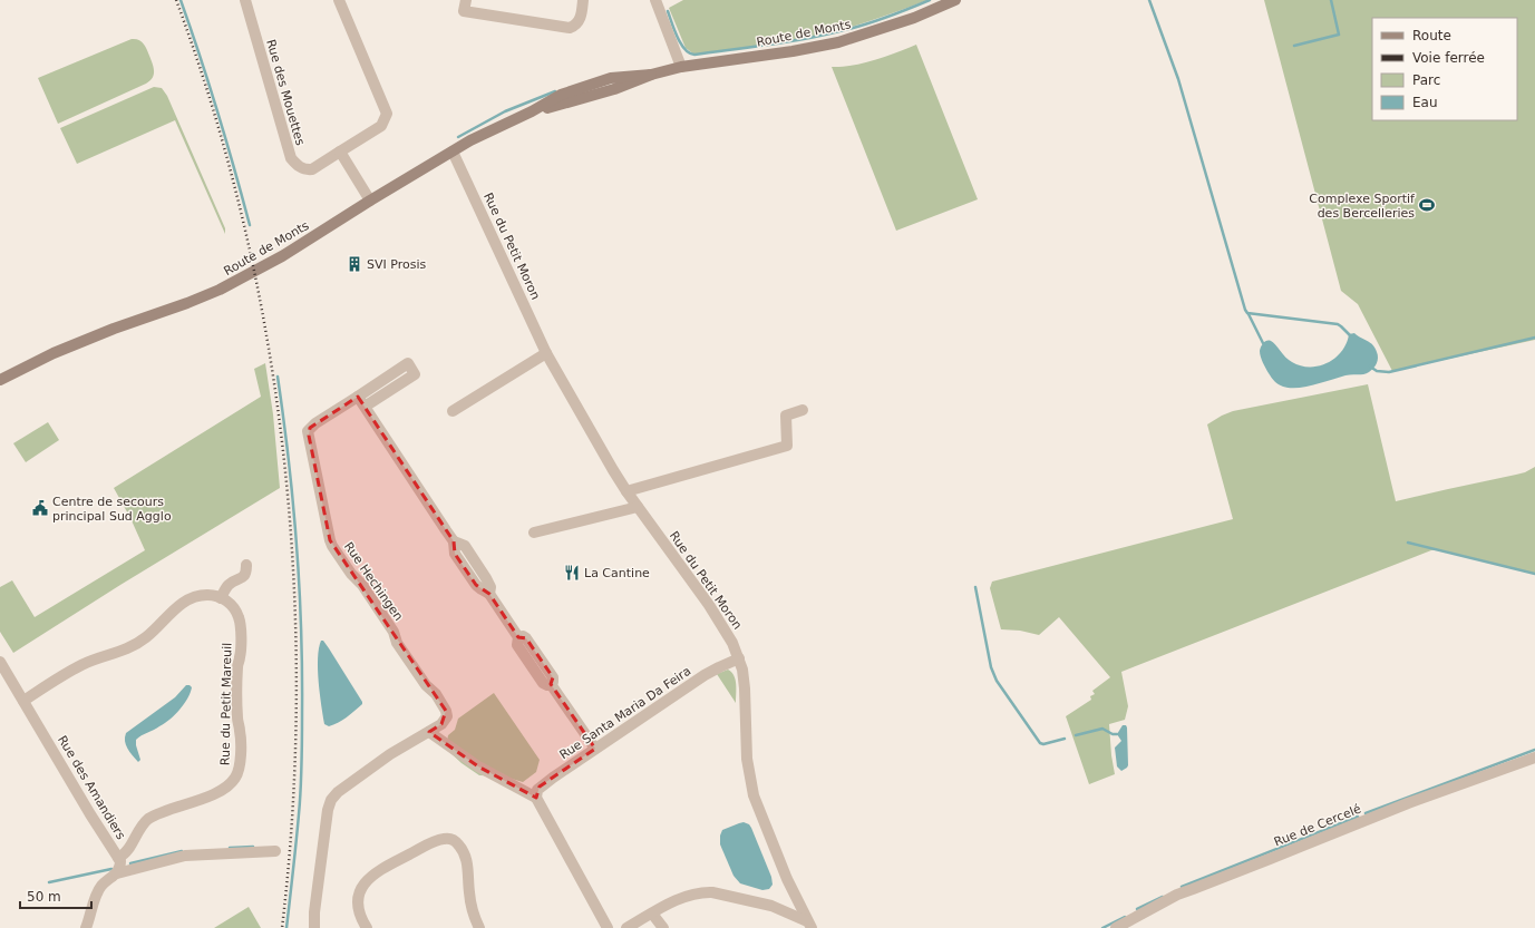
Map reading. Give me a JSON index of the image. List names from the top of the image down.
{
  "streets": {
    "main road": ["Route de Monts"],
    "street": [
      "Rue des Mouettes",
      "Rue du Petit Moron",
      "Rue Hechingen",
      "Rue du Petit Mareuil",
      "Rue Santa Maria Da Feira",
      "Rue des Amandiers",
      "Rue de Cercelé"
    ]
  },
  "crossings": [
    ["Route de Monts", "Rue du Petit Moron"],
    ["Rue du Petit Moron", "Rue Santa Maria Da Feira"],
    ["Rue du Petit Mareuil", "Rue des Amandiers"]
  ],
  "places": {
    "sports": ["Complexe Sportif des Bercelleries"],
    "building": ["SVI Prosis"],
    "public building": ["Centre de secours principal Sud Agglo"],
    "restaurant": ["La Cantine"]
  },
  "legend": [
    "Route",
    "Voie ferrée",
    "Parc",
    "Eau"
  ],
  "scale_bar": "50 m"
}
